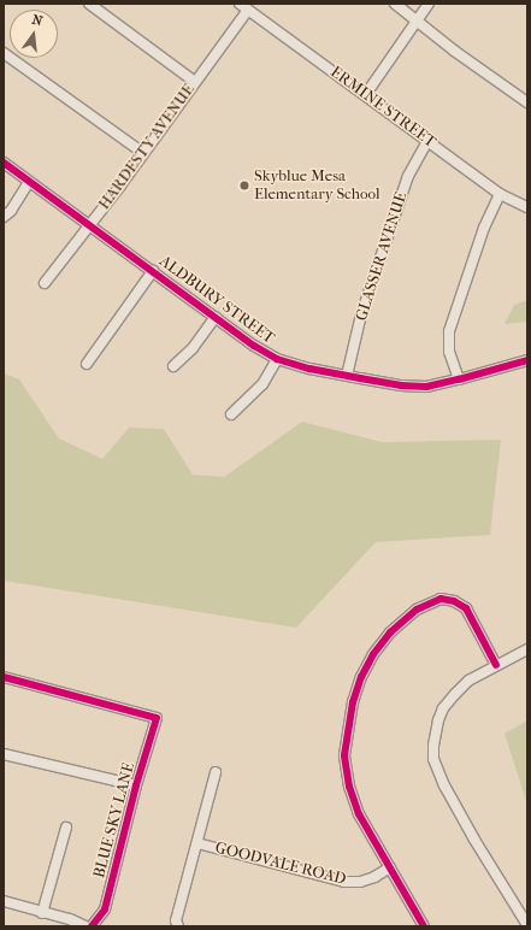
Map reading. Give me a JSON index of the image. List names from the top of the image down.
{
  "streets": {
    "street": [
      "ERMINE STREET",
      "HARDESTY AVENUE",
      "GLASSER AVENUE",
      "ALDBURY STREET",
      "BLUE SKY LANE",
      "GOODVALE ROAD"
    ]
  },
  "crossings": [
    ["ERMINE STREET", "HARDESTY AVENUE"],
    ["ERMINE STREET", "GLASSER AVENUE"],
    ["HARDESTY AVENUE", "ALDBURY STREET"],
    ["GLASSER AVENUE", "ALDBURY STREET"]
  ],
  "places": ["Skyblue Mesa Elementary School"],
  "north": "top"
}
